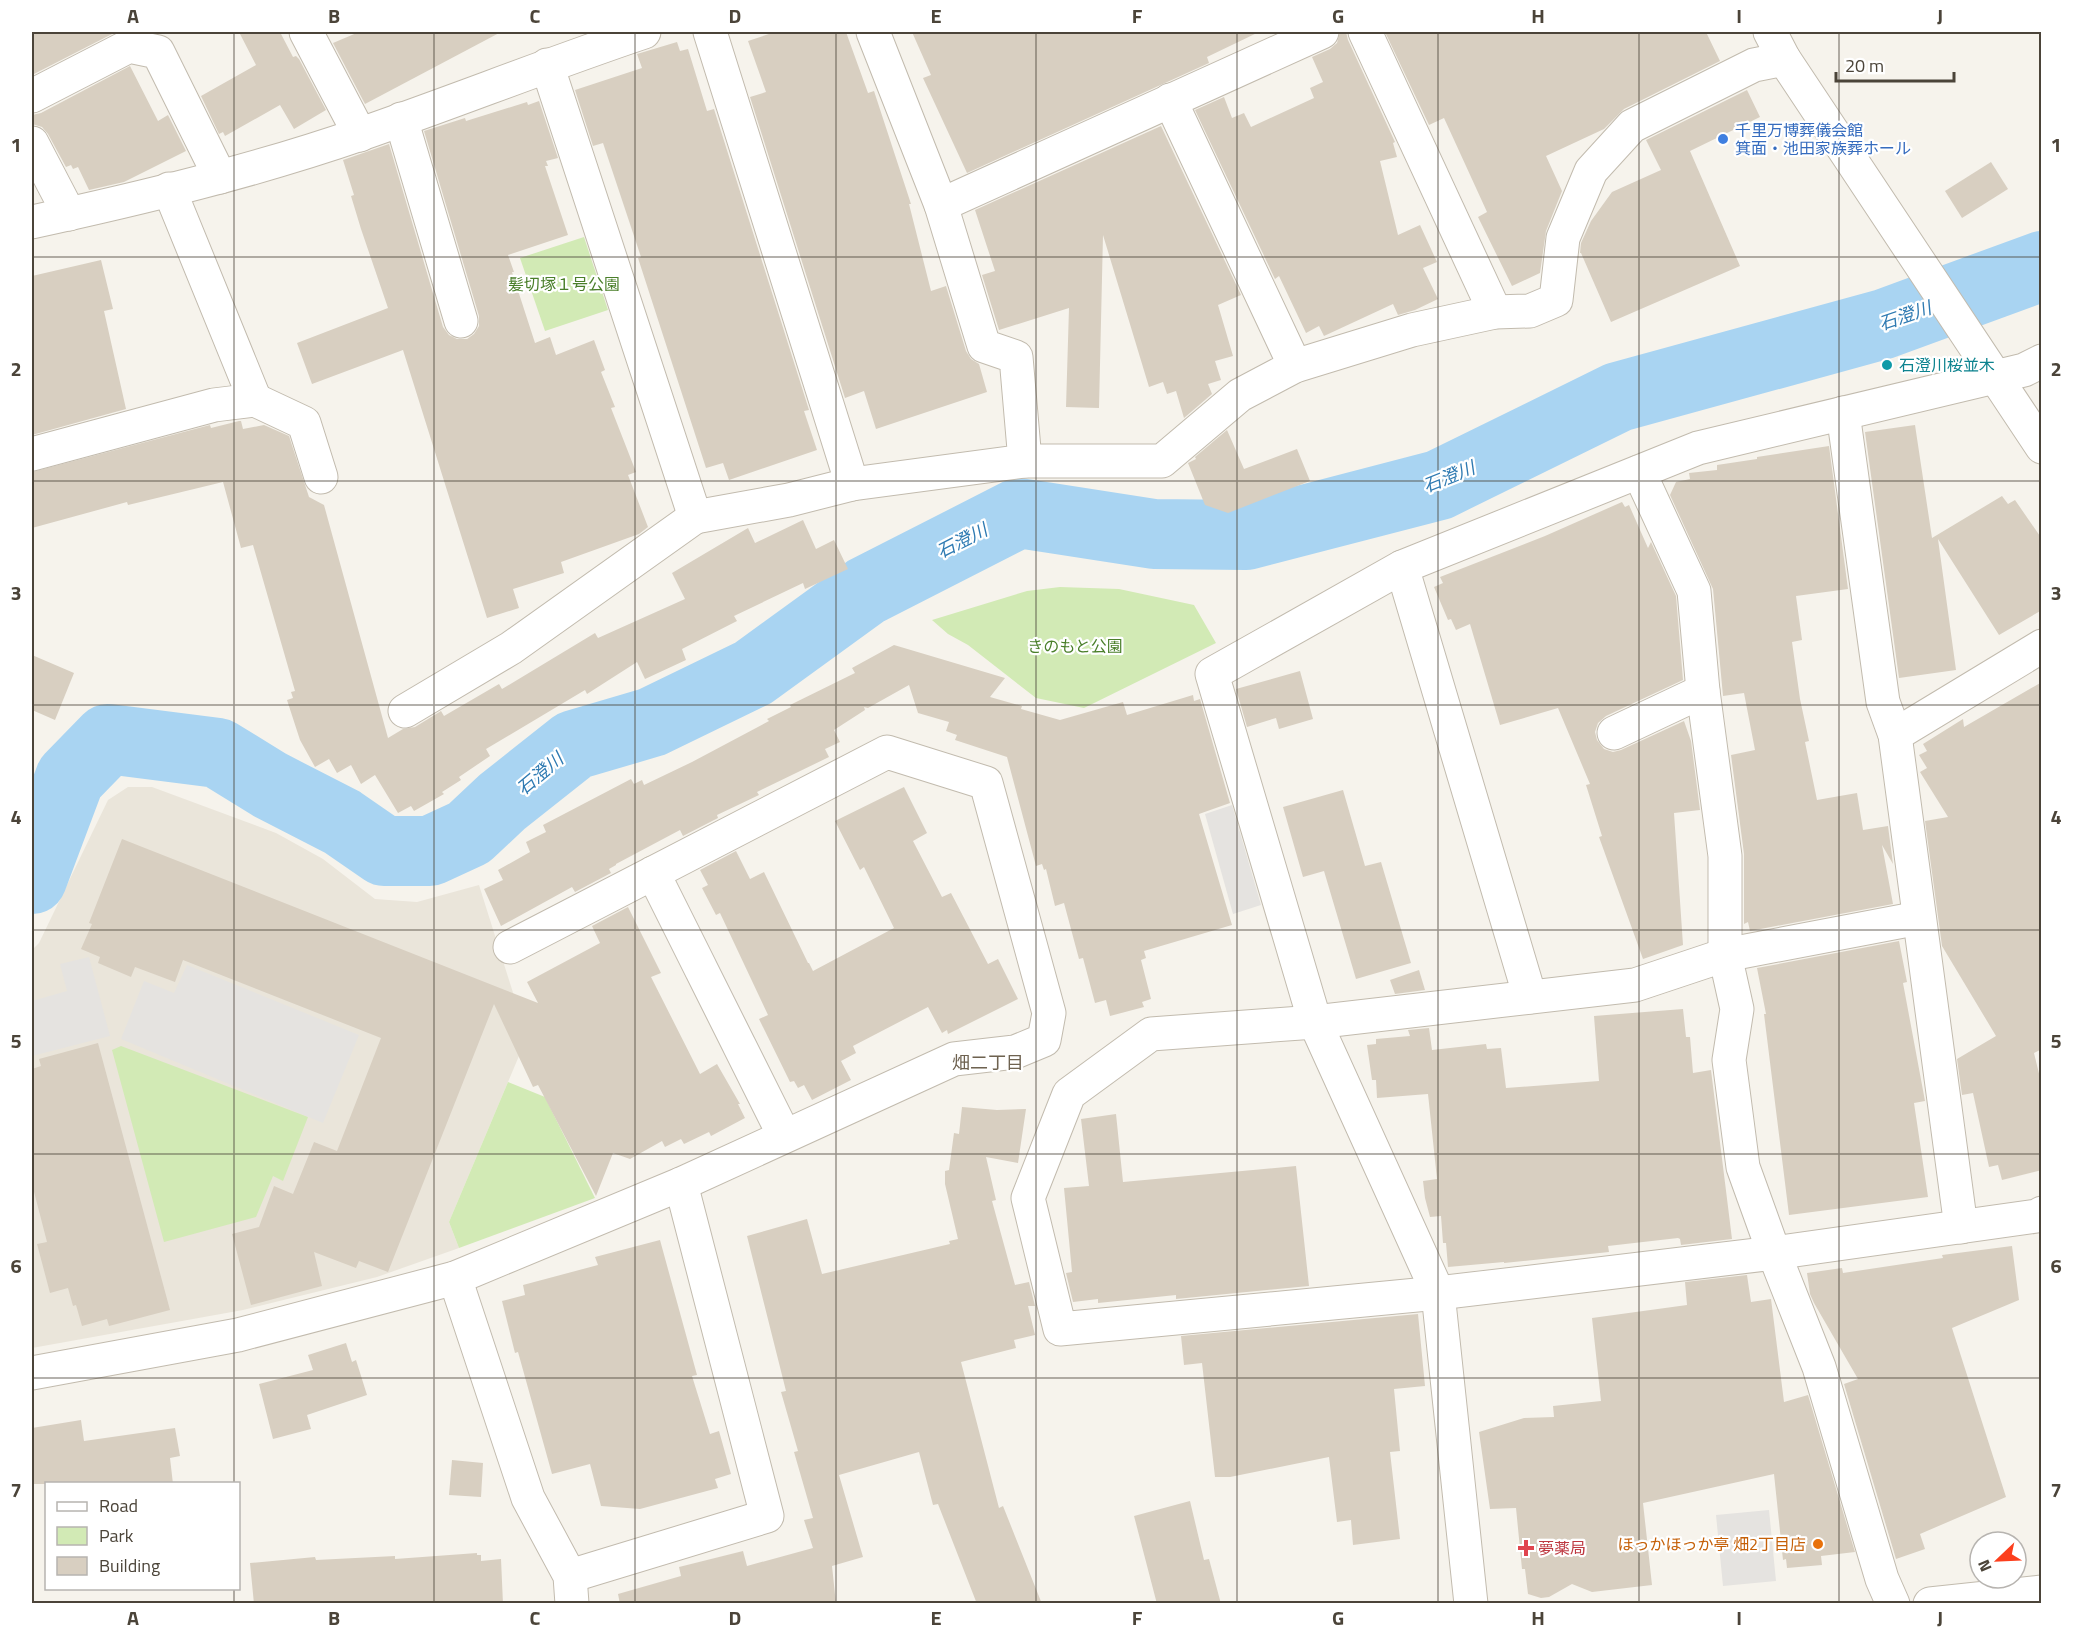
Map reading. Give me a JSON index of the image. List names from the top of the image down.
{
  "districts": ["畑二丁目"],
  "water": ["石澄川"],
  "parks": ["髪切塚１号公園", "きのもと公園"],
  "places": {
    "other": ["千里万博葬儀会館 箕面・池田家族葬ホール", "石澄川桜並木", "ほっかほっか亭 畑2丁目店"],
    "health": ["夢薬局"]
  },
  "legend": ["Road", "Park", "Building"],
  "scale_bar": "20 m",
  "north": "bottom left",
  "grid": {
    "columns": [
      "A",
      "B",
      "C",
      "D",
      "E",
      "F",
      "G",
      "H",
      "I",
      "J"
    ],
    "rows": [
      "1",
      "2",
      "3",
      "4",
      "5",
      "6",
      "7"
    ]
  }
}
